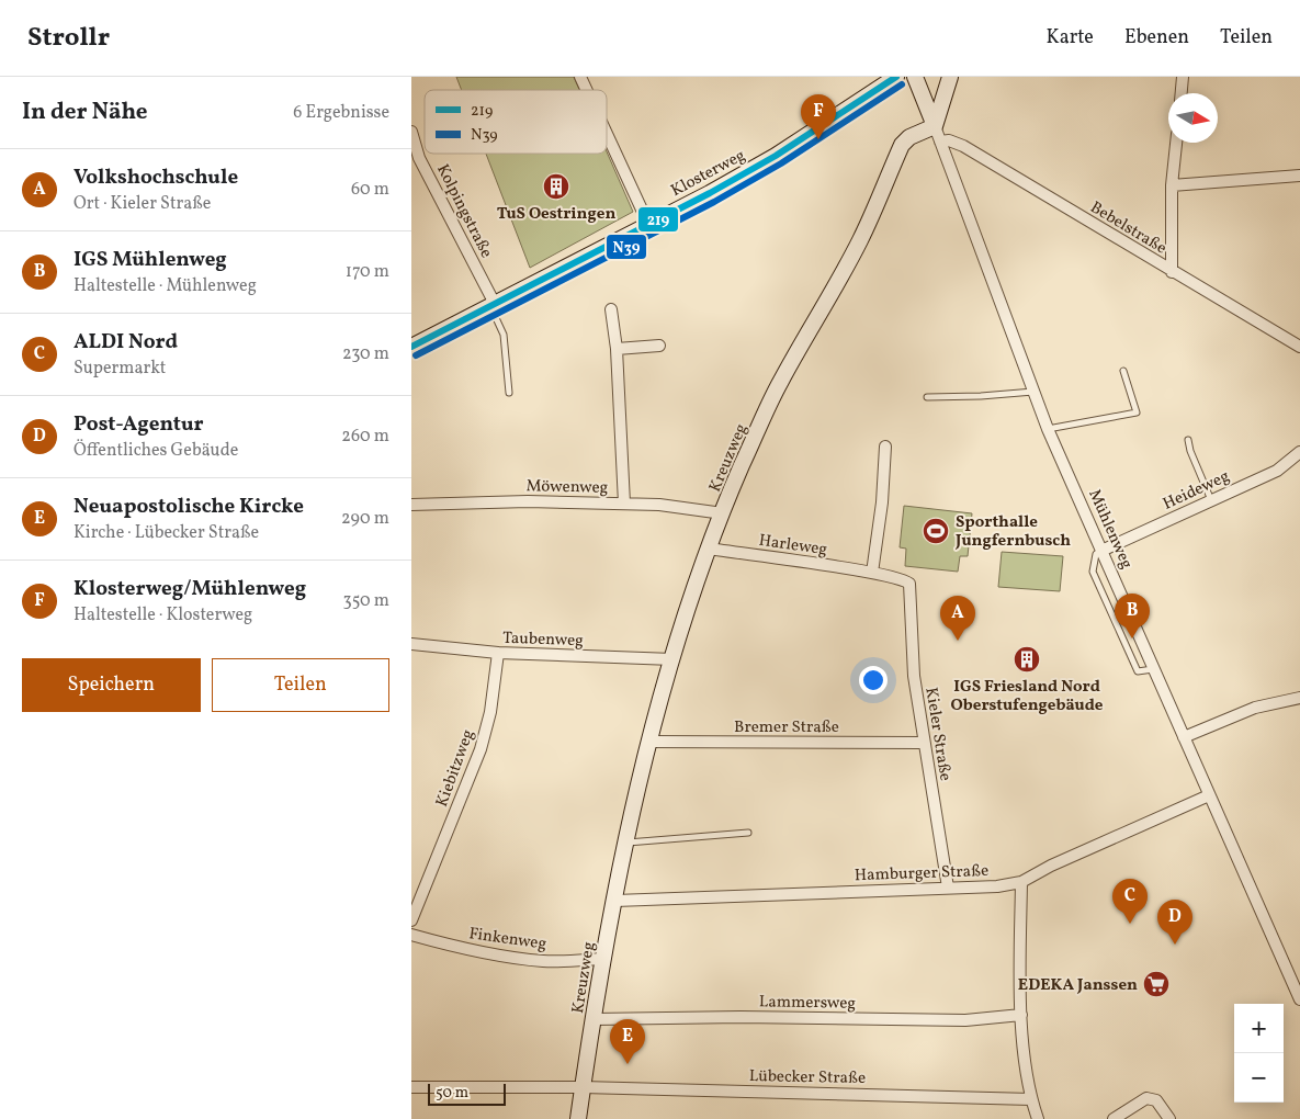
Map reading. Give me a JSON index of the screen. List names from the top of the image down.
{
  "streets": {
    "street": [
      "Klosterweg",
      "Kolpingstraße",
      "Bebelstraße",
      "Kreuzweg",
      "Möwenweg",
      "Heideweg",
      "Mühlenweg",
      "Harleweg",
      "Taubenweg",
      "Bremer Straße",
      "Kieler Straße",
      "Kiebitzweg",
      "Hamburger Straße",
      "Finkenweg",
      "Lammersweg",
      "Lübecker Straße"
    ]
  },
  "crossings": [
    ["Klosterweg", "Kolpingstraße"],
    ["Bebelstraße", "Mühlenweg"],
    ["Kreuzweg", "Möwenweg"],
    ["Kreuzweg", "Mühlenweg"],
    ["Kreuzweg", "Harleweg"],
    ["Kreuzweg", "Taubenweg"],
    ["Kreuzweg", "Bremer Straße"],
    ["Kreuzweg", "Hamburger Straße"],
    ["Kreuzweg", "Finkenweg"],
    ["Kreuzweg", "Lammersweg"],
    ["Kreuzweg", "Lübecker Straße"],
    ["Heideweg", "Mühlenweg"],
    ["Mühlenweg", "Hamburger Straße"],
    ["Harleweg", "Kieler Straße"],
    ["Taubenweg", "Kiebitzweg"],
    ["Bremer Straße", "Kieler Straße"],
    ["Kieler Straße", "Hamburger Straße"]
  ],
  "places": {
    "building": ["TuS Oestringen", "IGS Friesland Nord Oberstufengebäude"],
    "sports": ["Sporthalle Jungfernbusch"],
    "supermarket": ["EDEKA Janssen"]
  },
  "lines": ["transit line 219", "transit line N39"],
  "legend": ["219", "N39"],
  "scale_bar": "50 m",
  "north": "right",
  "page": {
    "header": "Strollr",
    "nav": ["Karte", "Ebenen", "Teilen"],
    "heading": ["In der Nähe", "6 Ergebnisse"],
    "pins": [
      "F",
      "B",
      "A",
      "C",
      "D",
      "E"
    ],
    "list": [
      {
        "mark": "A",
        "name": "Volkshochschule",
        "note": "Ort · Kieler Straße",
        "value": "60 m"
      },
      {
        "mark": "B",
        "name": "IGS Mühlenweg",
        "note": "Haltestelle · Mühlenweg",
        "value": "170 m"
      },
      {
        "mark": "C",
        "name": "ALDI Nord",
        "note": "Supermarkt",
        "value": "230 m"
      },
      {
        "mark": "D",
        "name": "Post-Agentur",
        "note": "Öffentliches Gebäude",
        "value": "260 m"
      },
      {
        "mark": "E",
        "name": "Neuapostolische Kircke",
        "note": "Kirche · Lübecker Straße",
        "value": "290 m"
      },
      {
        "mark": "F",
        "name": "Klosterweg/Mühlenweg",
        "note": "Haltestelle · Klosterweg",
        "value": "350 m"
      }
    ],
    "buttons": ["Speichern", "Teilen"],
    "map_buttons": ["+", "−"],
    "scale": "50 m"
  }
}
